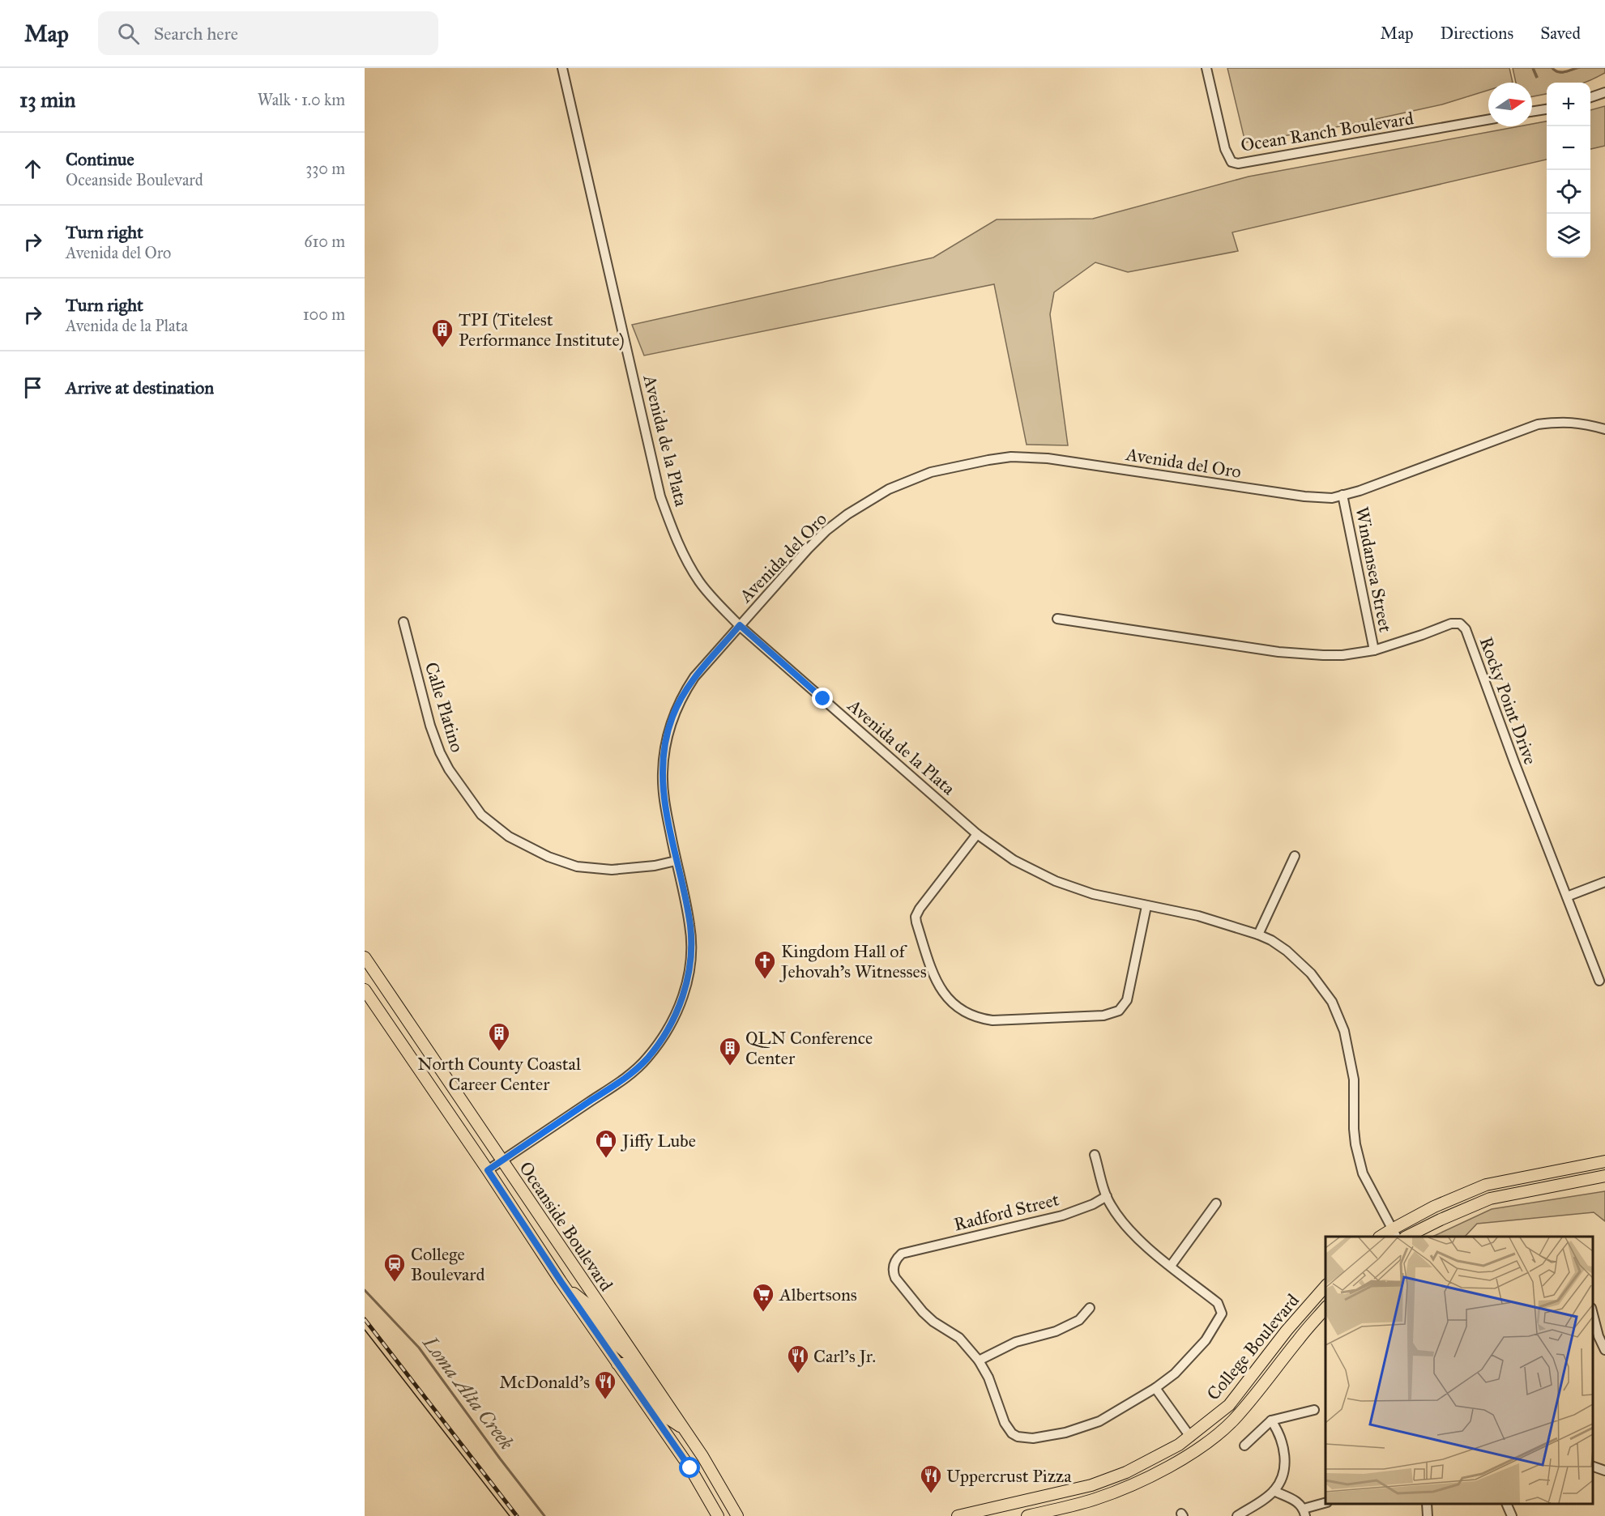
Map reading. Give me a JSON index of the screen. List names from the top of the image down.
{
  "streets": {
    "main road": ["Oceanside Boulevard", "College Boulevard"],
    "street": [
      "Ocean Ranch Boulevard",
      "Avenida de la Plata",
      "Avenida del Oro",
      "Windansea Street",
      "Rocky Point Drive",
      "Calle Platino",
      "Radford Street"
    ]
  },
  "crossings": [
    ["Avenida de la Plata", "Avenida del Oro"],
    ["Avenida del Oro", "Windansea Street"],
    ["Avenida del Oro", "Calle Platino"],
    ["Avenida del Oro", "Oceanside Boulevard"],
    ["Windansea Street", "Rocky Point Drive"]
  ],
  "water": ["Loma Alta Creek"],
  "places": {
    "building": ["TPI (Titelest Performance Institute)", "North County Coastal Career Center", "QLN Conference Center"],
    "church": ["Kingdom Hall of Jehovah's Witnesses"],
    "shop": ["Jiffy Lube"],
    "station": ["College Boulevard"],
    "supermarket": ["Albertsons"],
    "restaurant": ["Carl's Jr.", "McDonald's", "Uppercrust Pizza"]
  },
  "north": "right",
  "page": {
    "header": "Map",
    "search": "Search here",
    "nav": ["Map", "Directions", "Saved"],
    "heading": ["13 min", "Walk · 1.0 km"],
    "map_buttons": ["+", "−"],
    "list": [
      ["Continue", "Oceanside Boulevard", "330 m"],
      ["Turn right", "Avenida del Oro", "610 m"],
      ["Turn right", "Avenida de la Plata", "100 m"],
      "Arrive at destination"
    ]
  }
}
